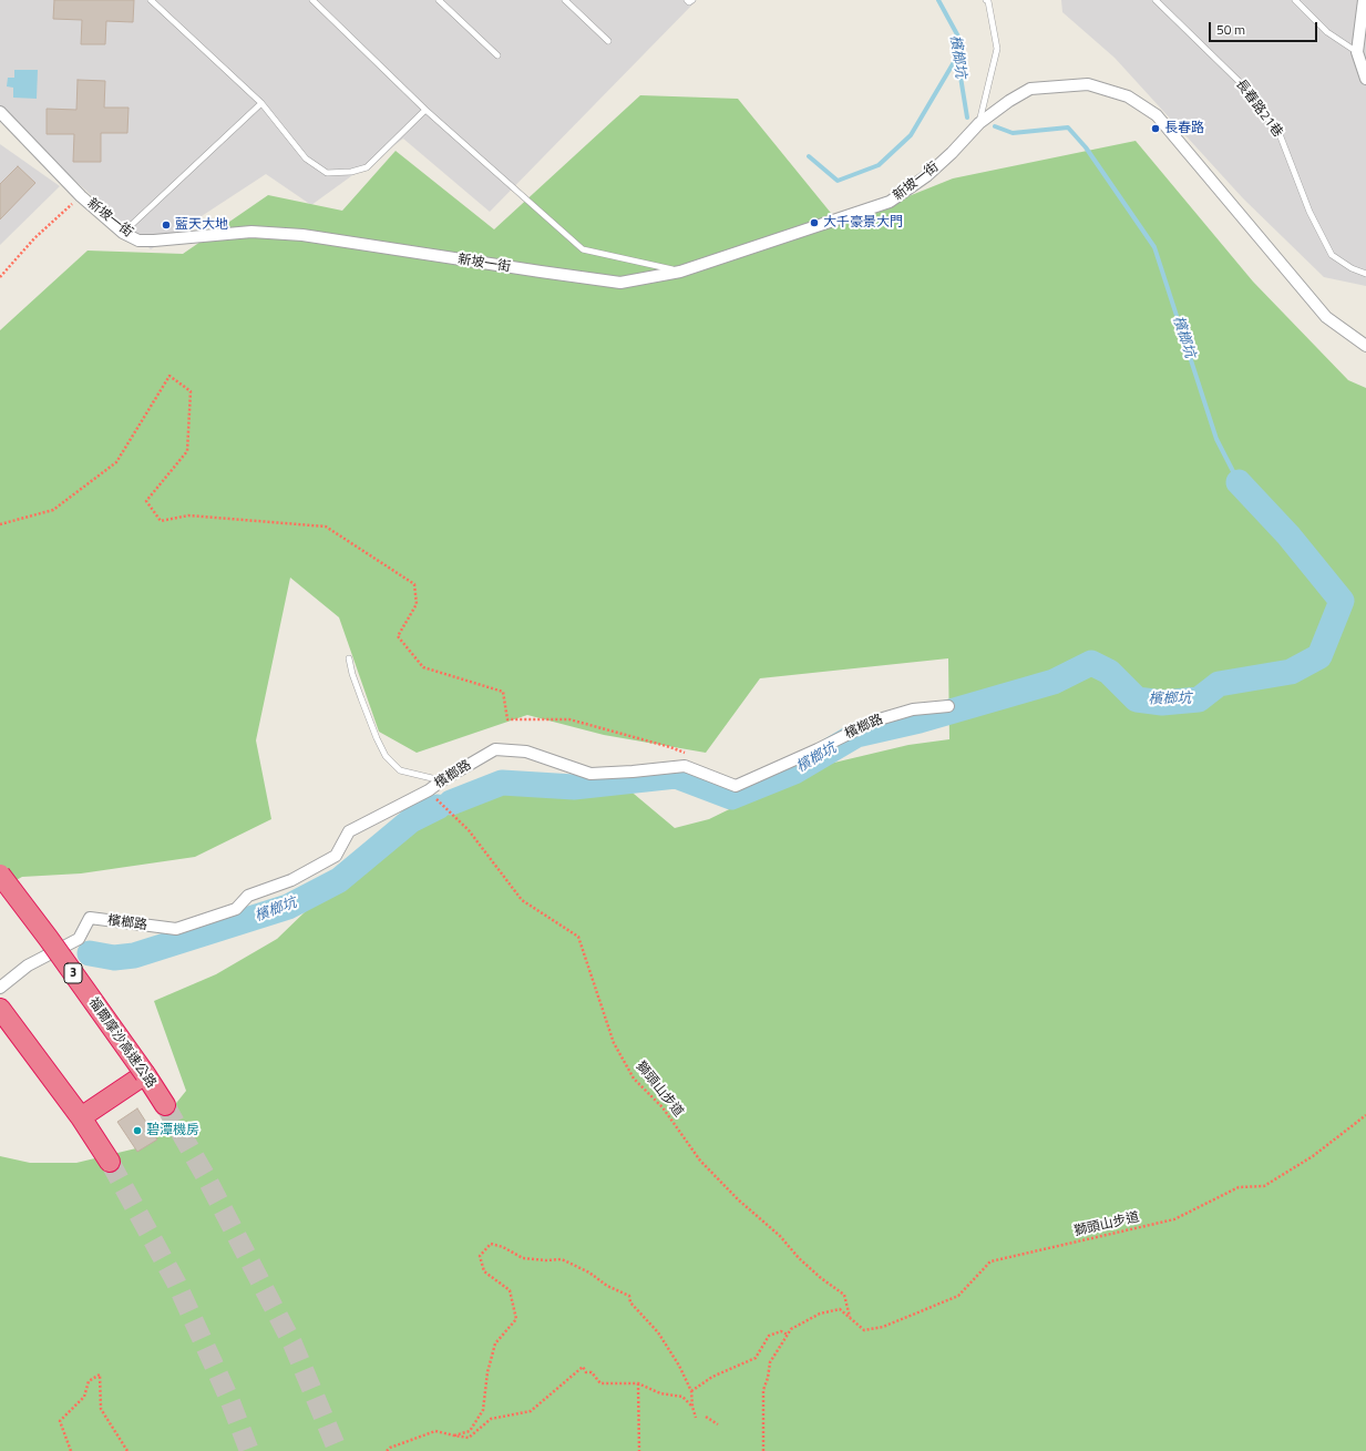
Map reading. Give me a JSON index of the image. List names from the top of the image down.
{
  "streets": {
    "highway": ["3", "福爾摩沙高速公路"],
    "street": ["新坡一街", "檳榔路"],
    "lane": ["長春路21巷"],
    "path": ["獅頭山步道"]
  },
  "water": ["檳榔坑"],
  "places": [
    "長春路",
    "大千豪景大門",
    "藍天大地",
    "碧潭機房"
  ],
  "scale_bar": "50 m"
}
